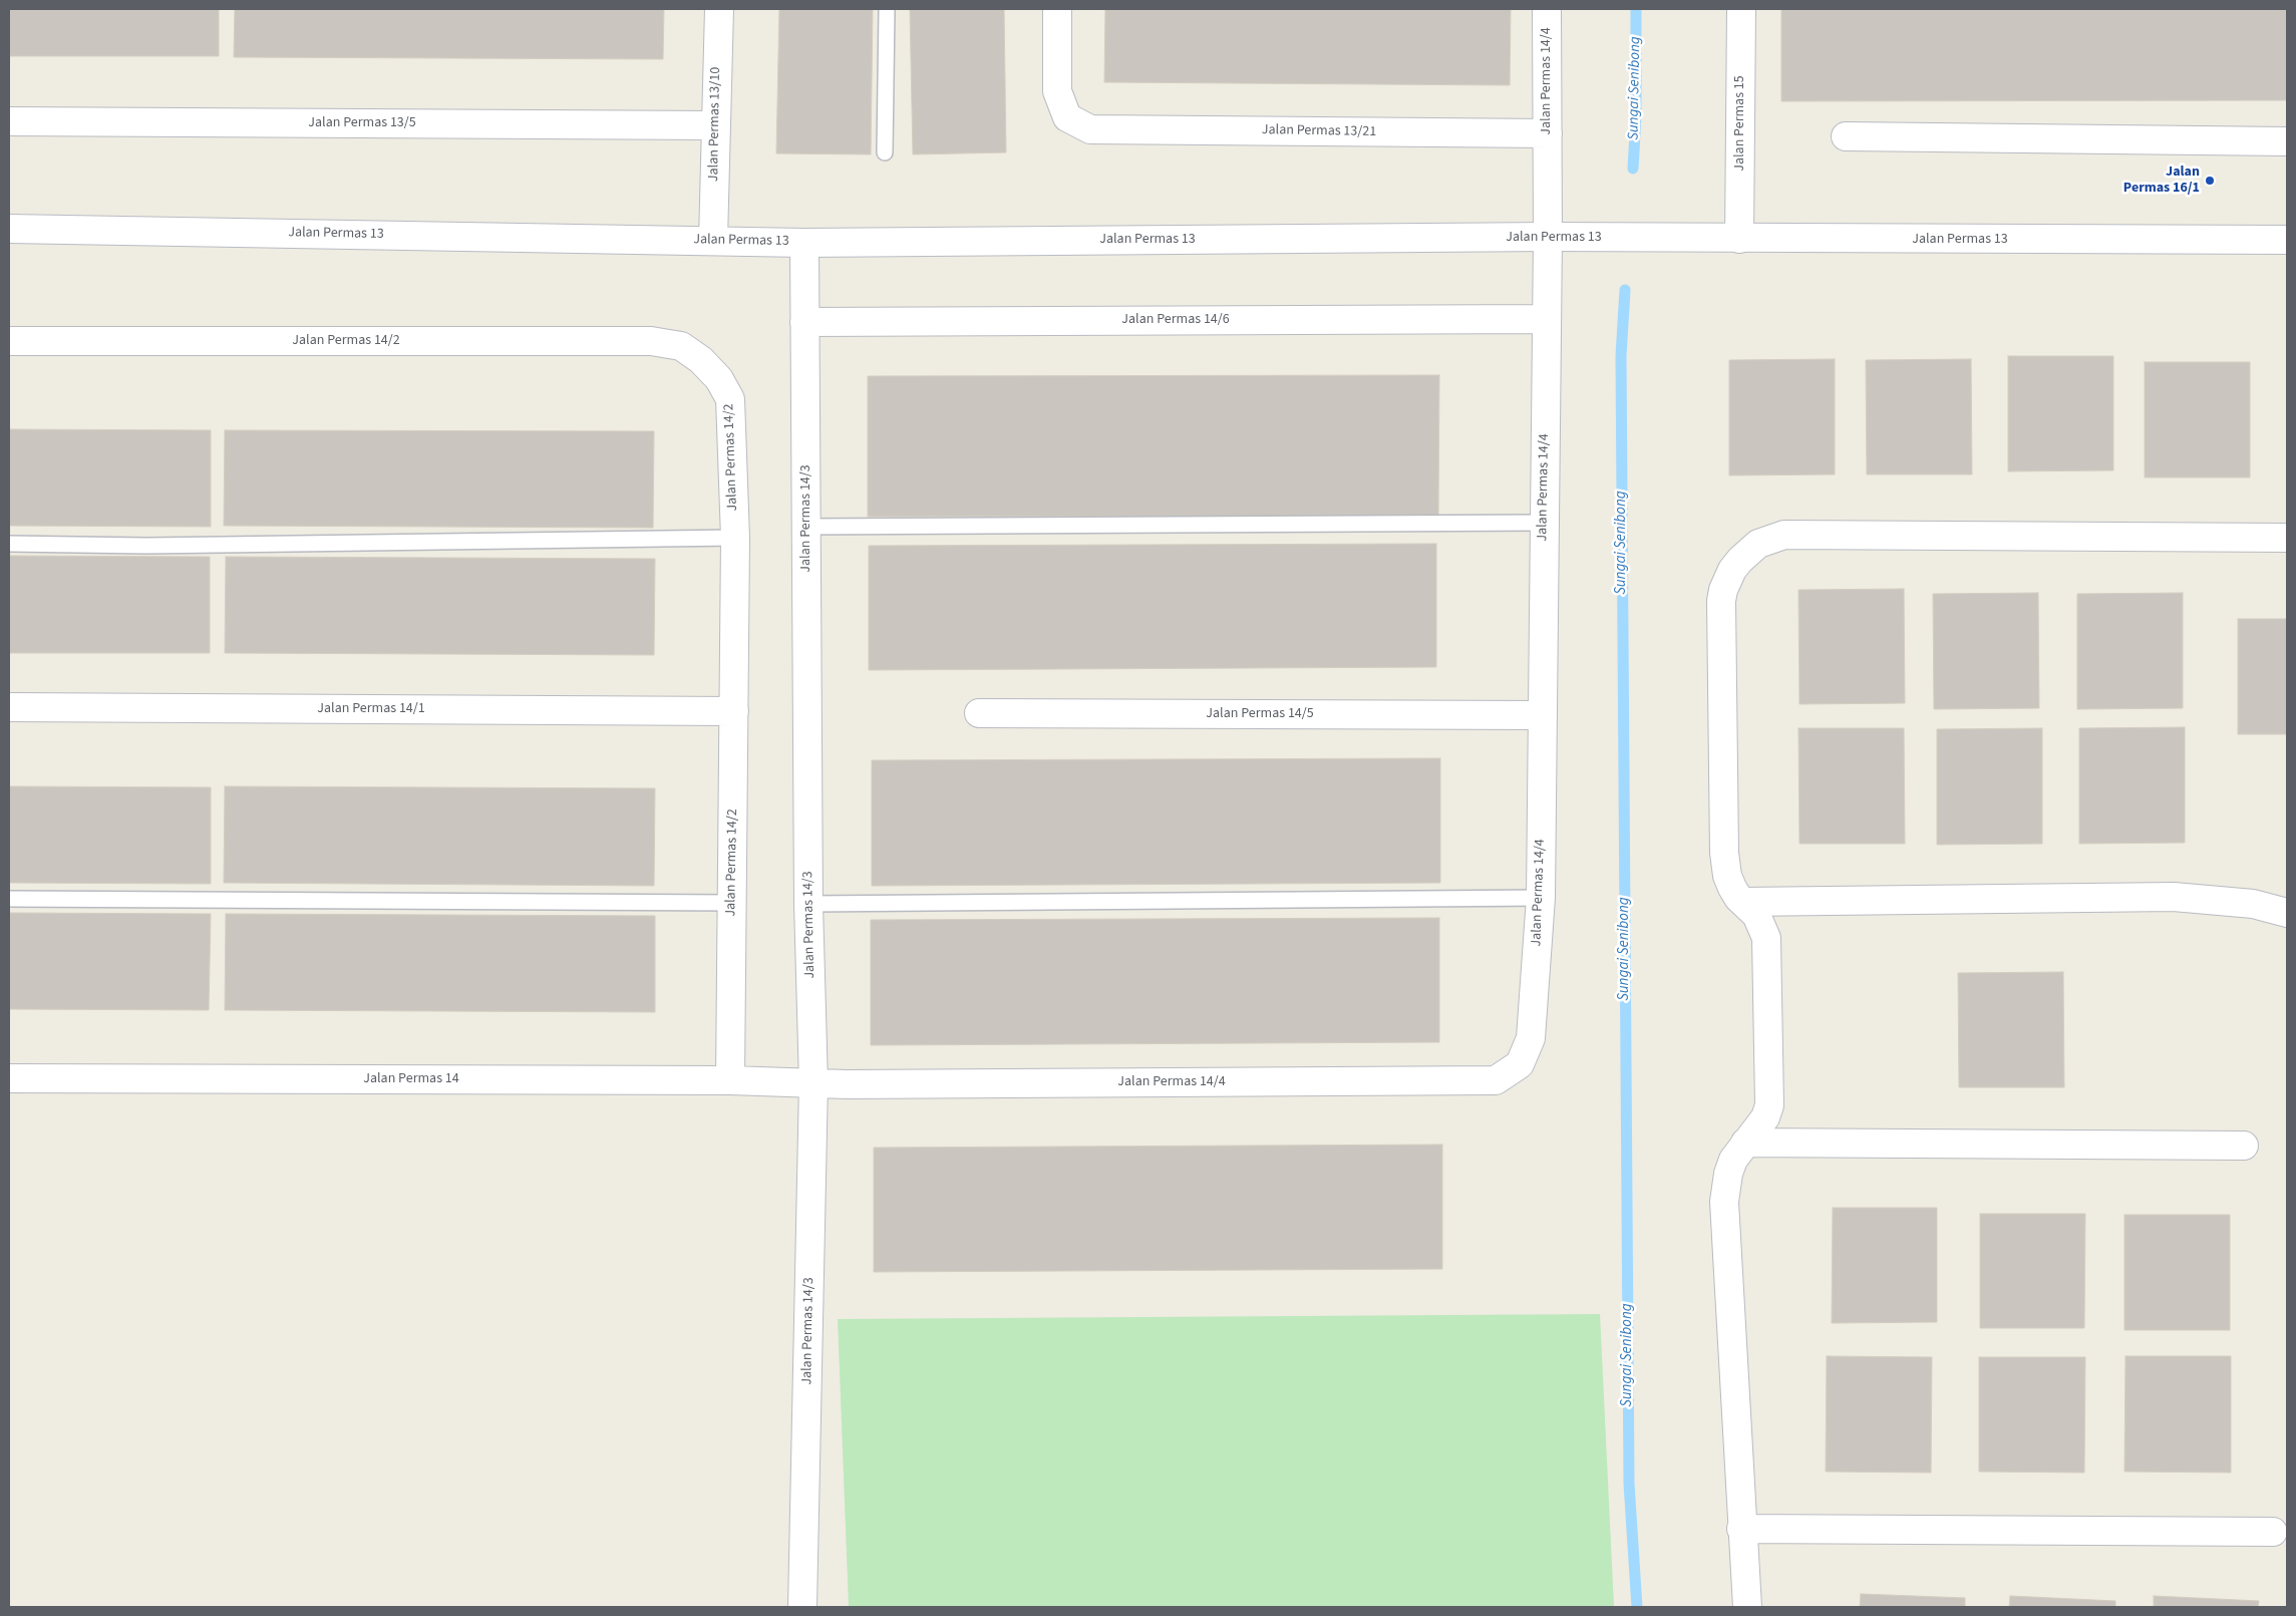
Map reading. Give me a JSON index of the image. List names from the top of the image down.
{
  "streets": {
    "street": [
      "Jalan Permas 14/4",
      "Jalan Permas 13/5",
      "Jalan Permas 15",
      "Jalan Permas 13/10",
      "Jalan Permas 13/21",
      "Jalan Permas 13",
      "Jalan Permas 14/6",
      "Jalan Permas 14/2",
      "Jalan Permas 14/3",
      "Jalan Permas 14/1",
      "Jalan Permas 14/5",
      "Jalan Permas 14"
    ]
  },
  "crossings": [
    ["Jalan Permas 14/4", "Jalan Permas 13/21"],
    ["Jalan Permas 14/4", "Jalan Permas 13"],
    ["Jalan Permas 14/4", "Jalan Permas 14/6"],
    ["Jalan Permas 14/4", "Jalan Permas 14/3"],
    ["Jalan Permas 14/4", "Jalan Permas 14/5"],
    ["Jalan Permas 14/4", "Jalan Permas 14"],
    ["Jalan Permas 13/5", "Jalan Permas 13/10"],
    ["Jalan Permas 15", "Jalan Permas 13"],
    ["Jalan Permas 13/10", "Jalan Permas 13"],
    ["Jalan Permas 13", "Jalan Permas 14/3"],
    ["Jalan Permas 14/6", "Jalan Permas 14/3"],
    ["Jalan Permas 14/2", "Jalan Permas 14/1"],
    ["Jalan Permas 14/2", "Jalan Permas 14"],
    ["Jalan Permas 14/3", "Jalan Permas 14"]
  ],
  "water": ["Sungai Senibong"],
  "places": ["Jalan Permas 16/1"]
}
